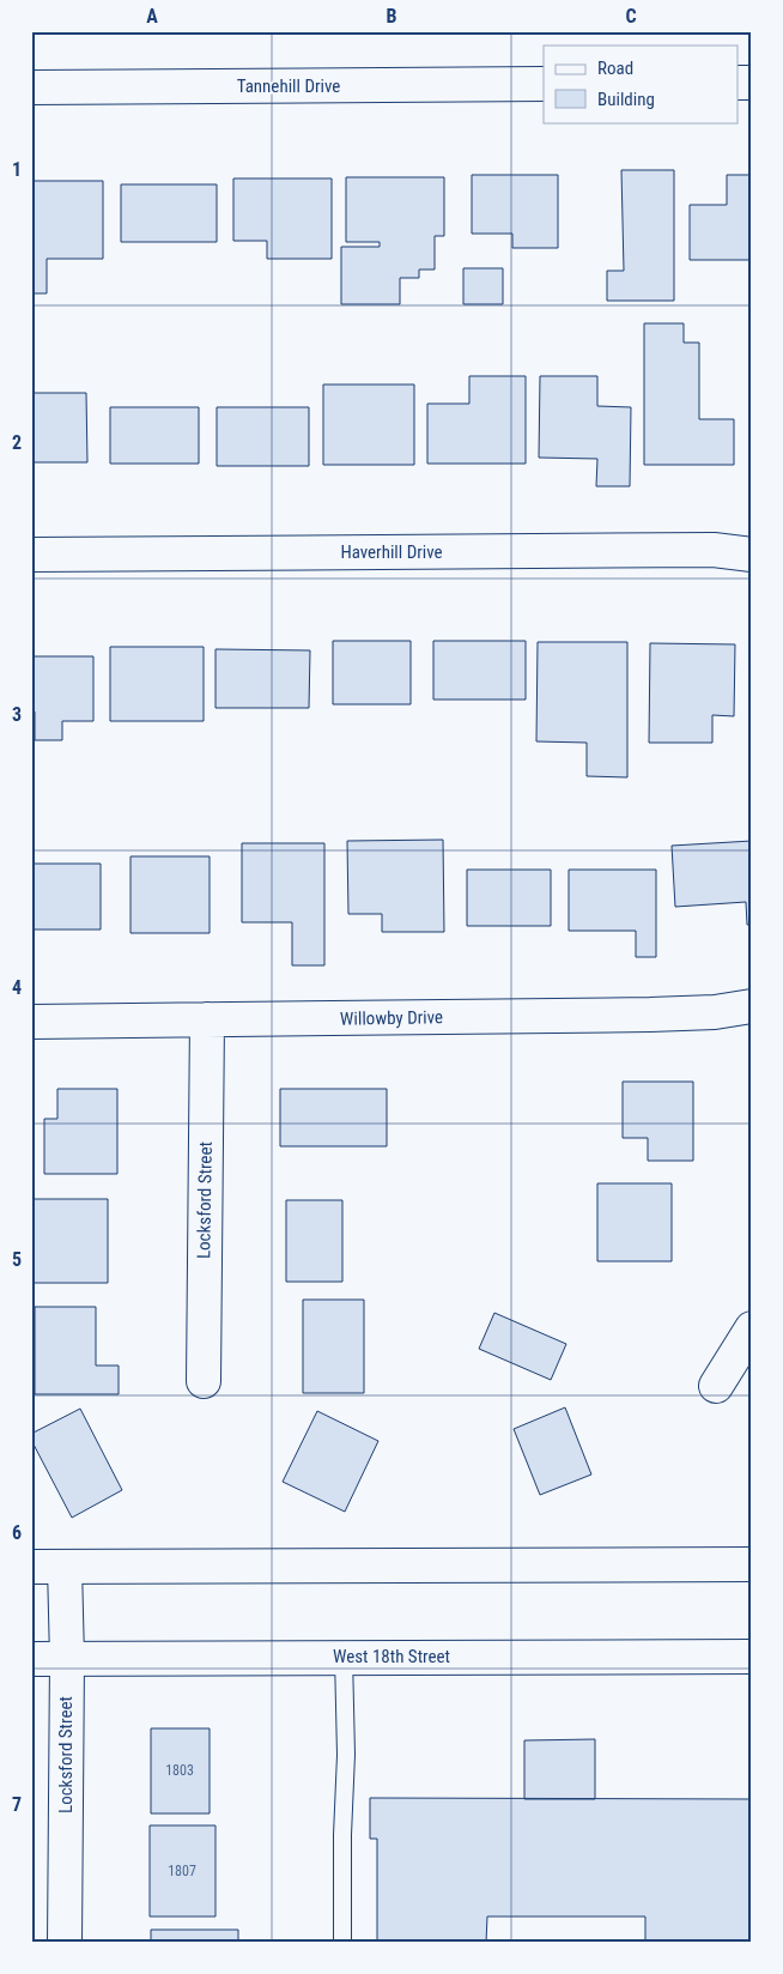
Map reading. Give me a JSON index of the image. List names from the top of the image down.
{
  "streets": {
    "street": [
      "Tannehill Drive",
      "Haverhill Drive",
      "Willowby Drive",
      "Locksford Street",
      "West 18th Street"
    ]
  },
  "crossings": [
    ["Willowby Drive", "Locksford Street"],
    ["Locksford Street", "West 18th Street"]
  ],
  "house_numbers": ["1803", "1807"],
  "legend": ["Road", "Building"],
  "grid": {
    "columns": ["A", "B", "C"],
    "rows": [
      "1",
      "2",
      "3",
      "4",
      "5",
      "6",
      "7"
    ]
  }
}
